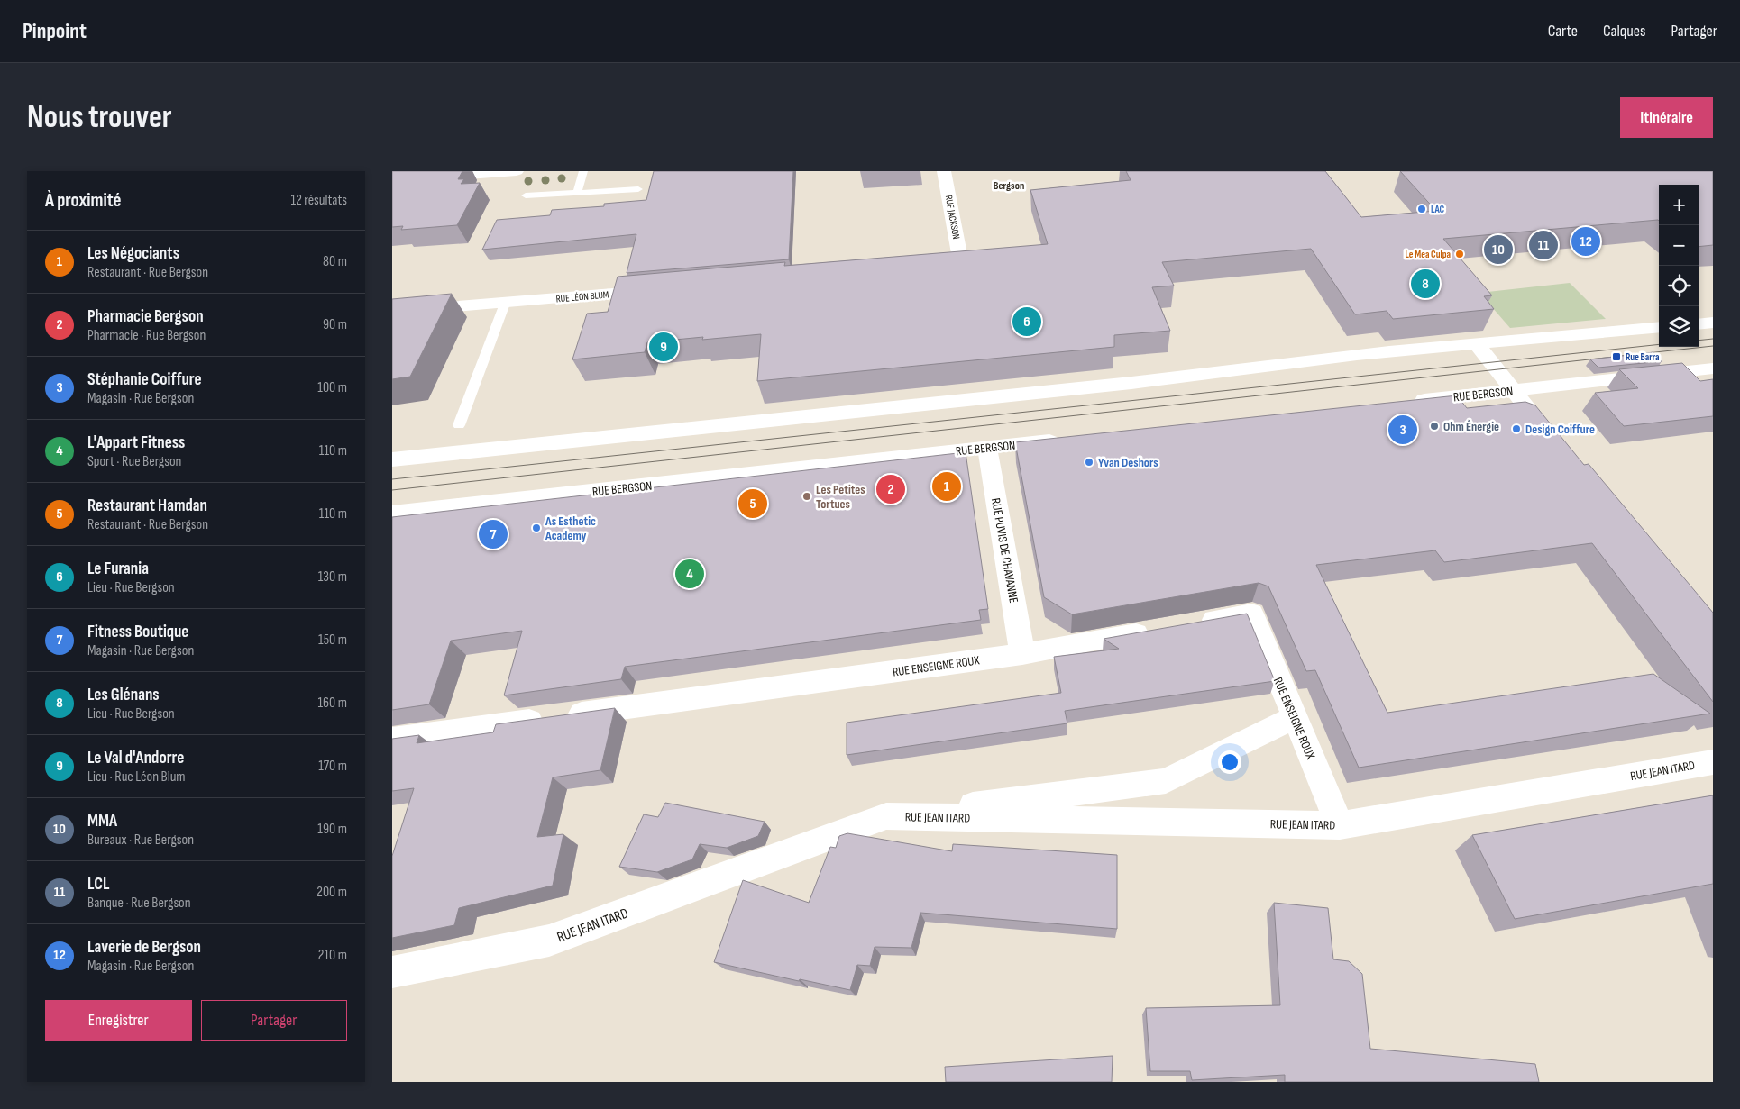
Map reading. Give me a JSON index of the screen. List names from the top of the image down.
{
  "streets": {
    "street": [
      "RUE JACKSON",
      "RUE LÉON BLUM",
      "RUE BERGSON",
      "RUE PUVIS DE CHAVANNE",
      "RUE ENSEIGNE ROUX",
      "RUE JEAN ITARD"
    ]
  },
  "crossings": [
    ["RUE BERGSON", "RUE PUVIS DE CHAVANNE"],
    ["RUE PUVIS DE CHAVANNE", "RUE ENSEIGNE ROUX"],
    ["RUE ENSEIGNE ROUX", "RUE JEAN ITARD"]
  ],
  "districts": ["Bergson"],
  "places": {
    "other": [
      "LAC",
      "Le Mea Culpa",
      "Ohm Énergie",
      "Design Coiffure",
      "Yvan Deshors",
      "Les Petites Tortues",
      "As Esthetic Academy"
    ],
    "transit": ["Rue Barra"]
  },
  "page": {
    "header": "Pinpoint",
    "nav": ["Carte", "Calques", "Partager"],
    "buttons": [
      "Itinéraire",
      ["Enregistrer", "Partager"]
    ],
    "title": "Nous trouver",
    "heading": ["À proximité", "12 résultats"],
    "map_buttons": ["+", "−"],
    "pins": [
      "12",
      "11",
      "10",
      "8",
      "6",
      "9",
      "3",
      "1",
      "2",
      "5",
      "7",
      "4"
    ],
    "list": [
      {
        "mark": "1",
        "name": "Les Négociants",
        "note": "Restaurant · Rue Bergson",
        "value": "80 m"
      },
      {
        "mark": "2",
        "name": "Pharmacie Bergson",
        "note": "Pharmacie · Rue Bergson",
        "value": "90 m"
      },
      {
        "mark": "3",
        "name": "Stéphanie Coiffure",
        "note": "Magasin · Rue Bergson",
        "value": "100 m"
      },
      {
        "mark": "4",
        "name": "L'Appart Fitness",
        "note": "Sport · Rue Bergson",
        "value": "110 m"
      },
      {
        "mark": "5",
        "name": "Restaurant Hamdan",
        "note": "Restaurant · Rue Bergson",
        "value": "110 m"
      },
      {
        "mark": "6",
        "name": "Le Furania",
        "note": "Lieu · Rue Bergson",
        "value": "130 m"
      },
      {
        "mark": "7",
        "name": "Fitness Boutique",
        "note": "Magasin · Rue Bergson",
        "value": "150 m"
      },
      {
        "mark": "8",
        "name": "Les Glénans",
        "note": "Lieu · Rue Bergson",
        "value": "160 m"
      },
      {
        "mark": "9",
        "name": "Le Val d'Andorre",
        "note": "Lieu · Rue Léon Blum",
        "value": "170 m"
      },
      {
        "mark": "10",
        "name": "MMA",
        "note": "Bureaux · Rue Bergson",
        "value": "190 m"
      },
      {
        "mark": "11",
        "name": "LCL",
        "note": "Banque · Rue Bergson",
        "value": "200 m"
      },
      {
        "mark": "12",
        "name": "Laverie de Bergson",
        "note": "Magasin · Rue Bergson",
        "value": "210 m"
      }
    ]
  }
}
